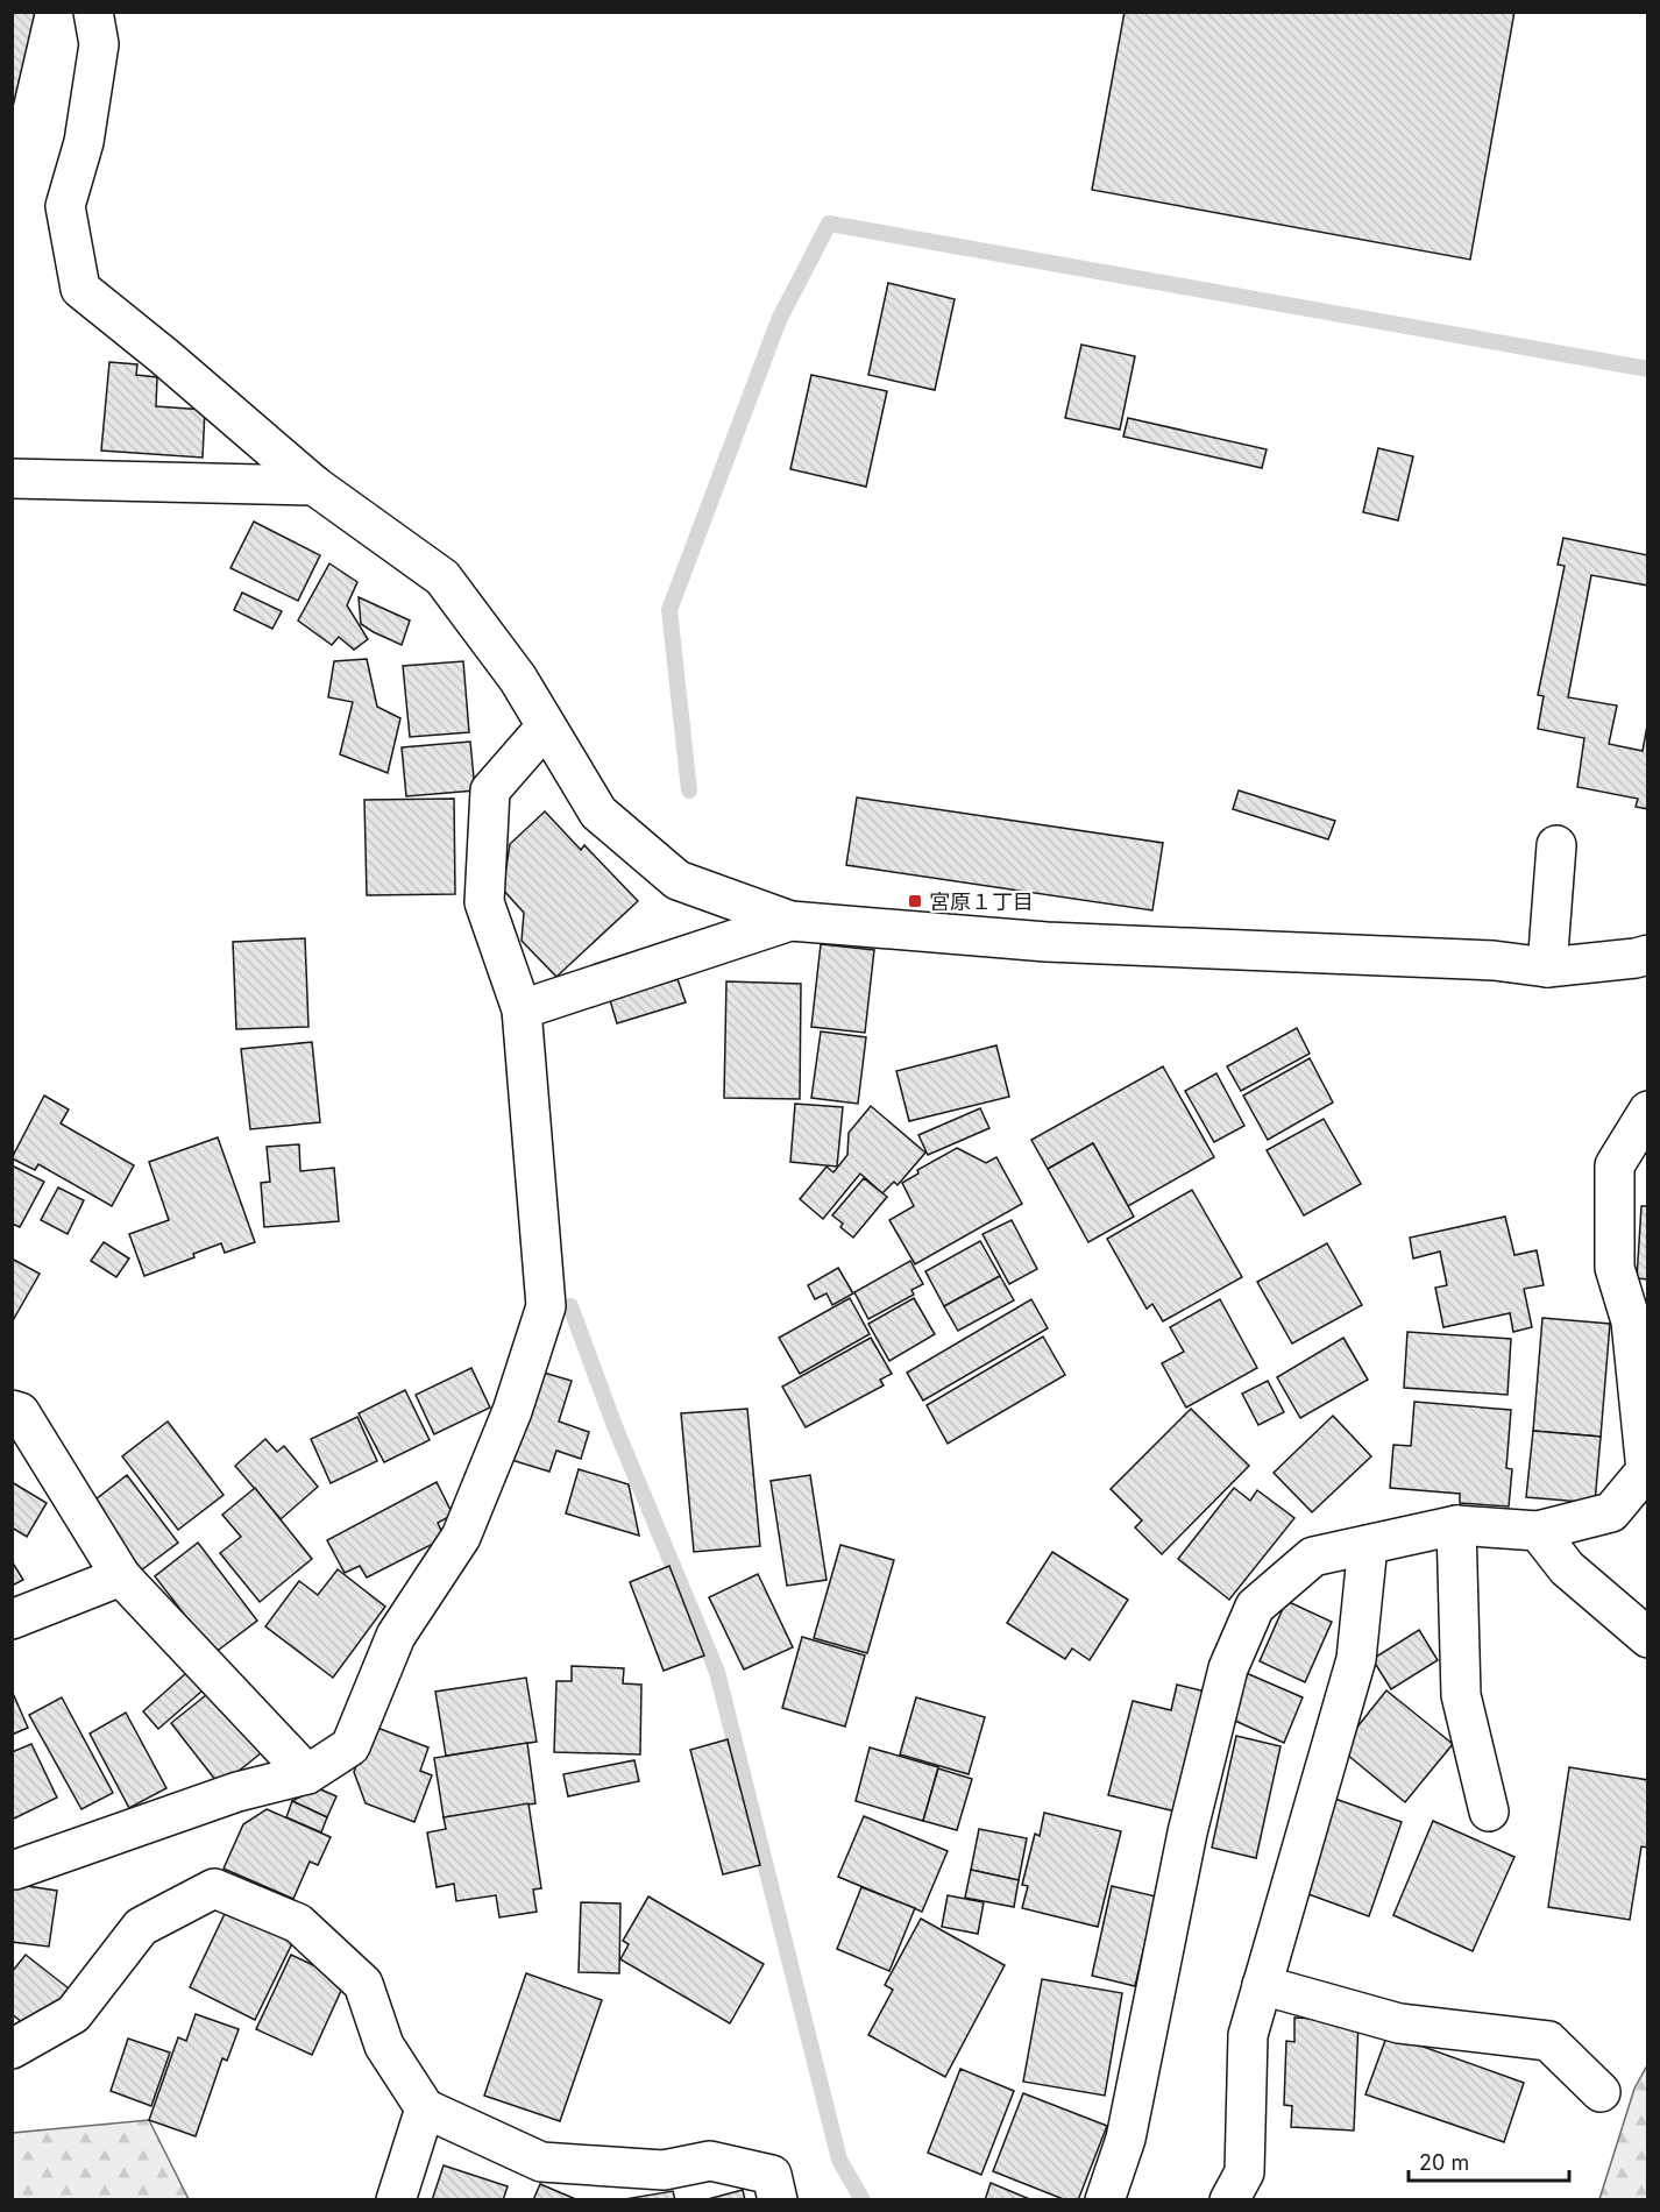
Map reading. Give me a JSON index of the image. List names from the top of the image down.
{
  "places": {
    "transit": ["宮原１丁目"]
  },
  "scale_bar": "20 m"
}
